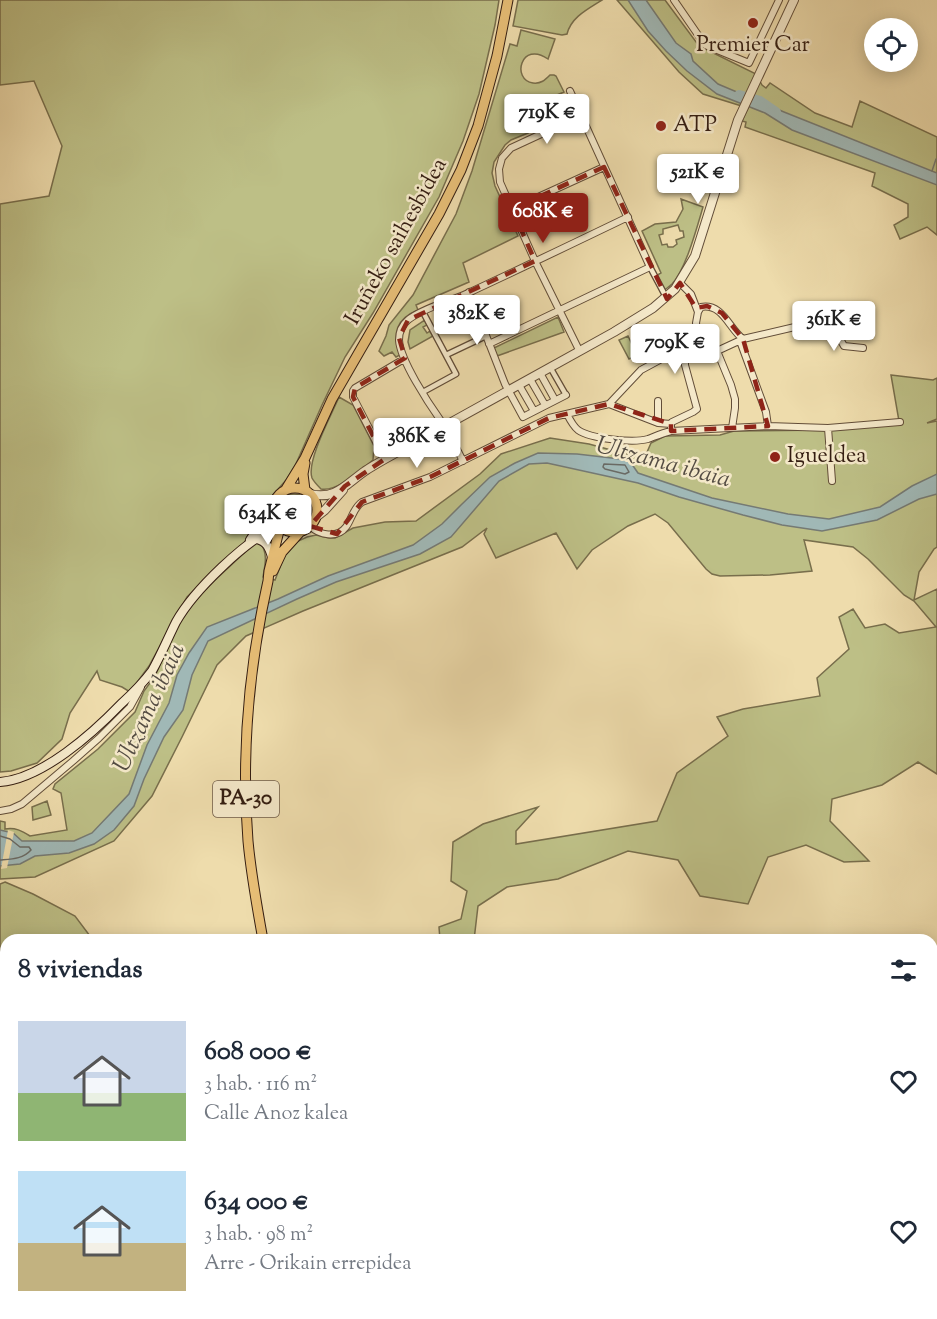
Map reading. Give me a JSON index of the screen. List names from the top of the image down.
{
  "streets": {
    "highway": ["Iruñeko saihesbidea", "PA-30"]
  },
  "crossings": [
    ["Iruñeko saihesbidea", "PA-30"]
  ],
  "water": ["Ultzama ibaia"],
  "places": ["Premier Car", "ATP", "Igueldea"],
  "page": {
    "price": [
      "719K €",
      "521K €",
      "608K €",
      "382K €",
      "361K €",
      "709K €",
      "386K €",
      "634K €"
    ],
    "heading": "8 viviendas",
    "list": [
      {
        "name": "608 000 €",
        "note": "3 hab. · 116 m² · Calle Anoz kalea"
      },
      {
        "name": "634 000 €",
        "note": "3 hab. · 98 m² · Arre - Orikain errepidea"
      }
    ]
  }
}
